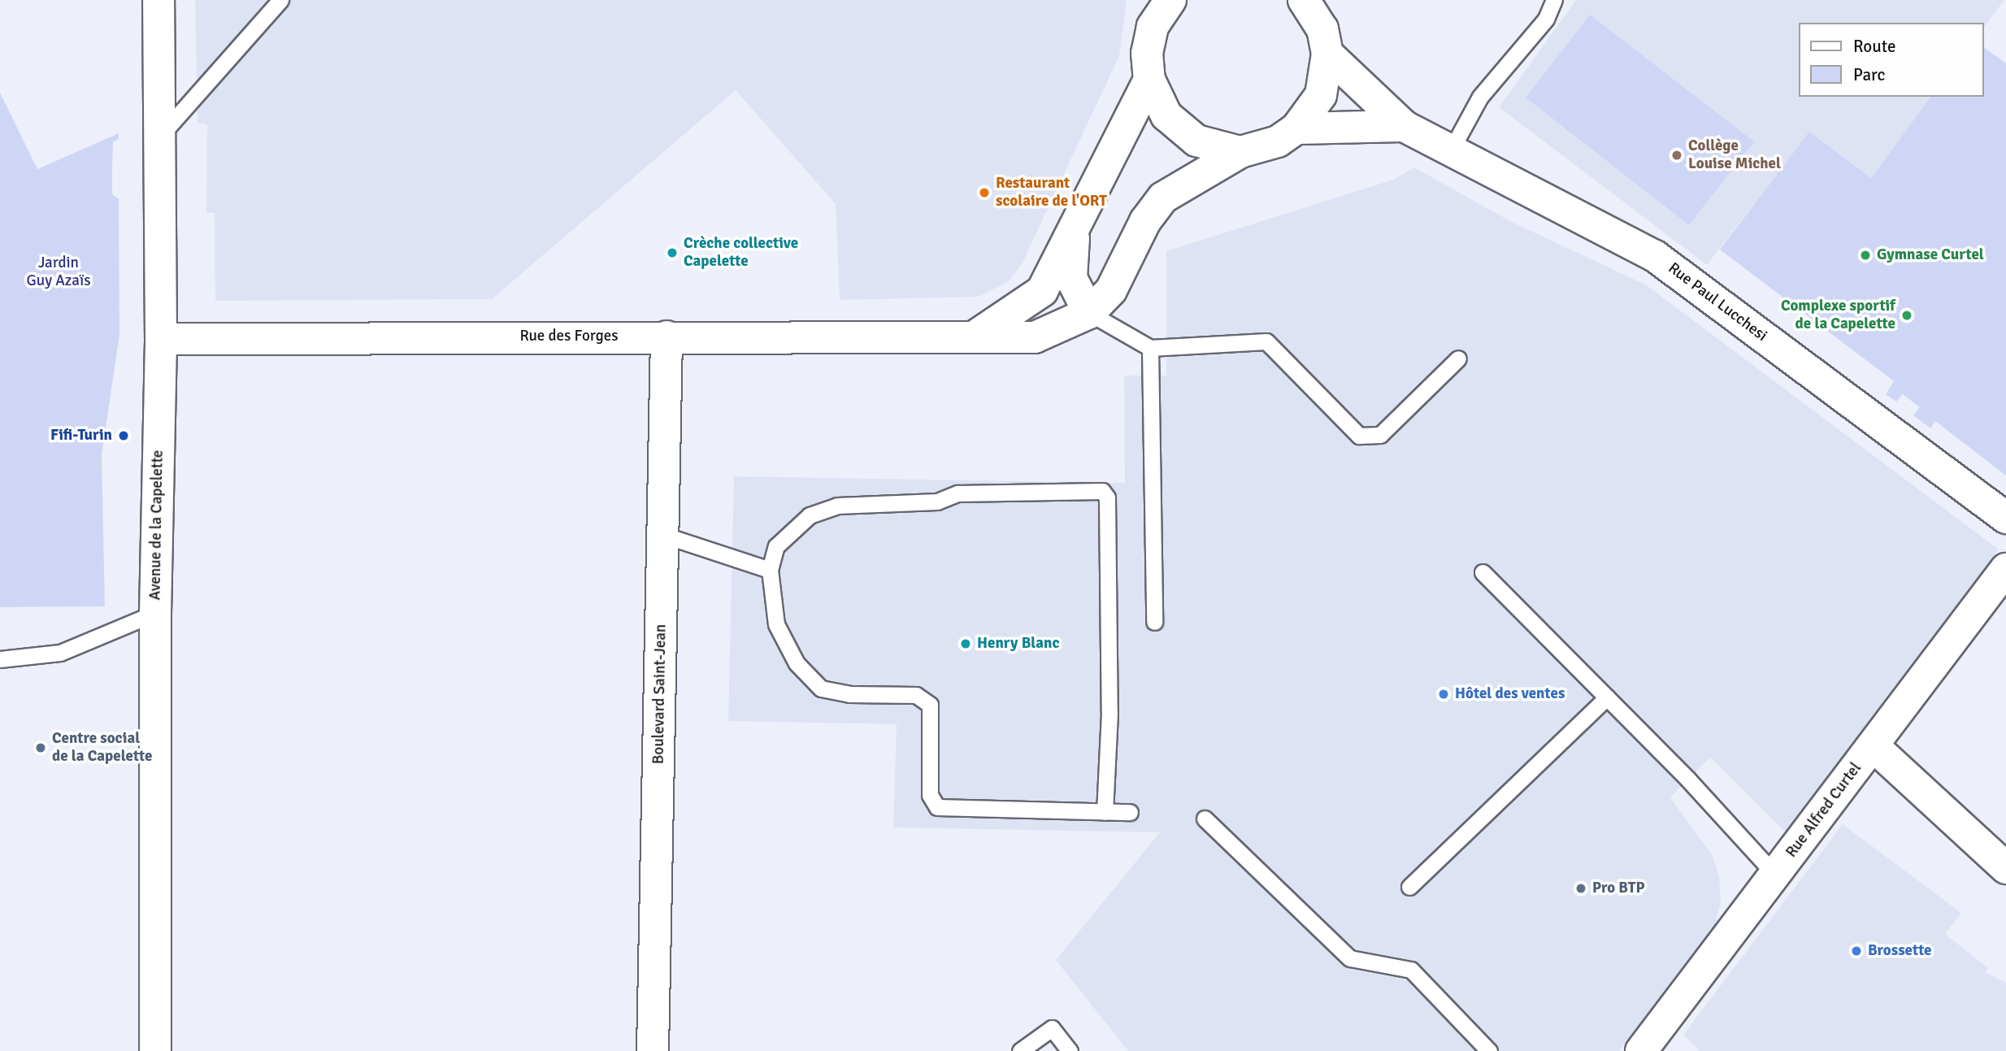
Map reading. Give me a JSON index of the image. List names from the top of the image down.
{
  "streets": {
    "street": [
      "Rue Paul Lucchesi",
      "Rue des Forges",
      "Avenue de la Capelette",
      "Boulevard Saint-Jean",
      "Rue Alfred Curtel"
    ]
  },
  "crossings": [
    ["Rue Paul Lucchesi", "Rue des Forges"],
    ["Rue des Forges", "Avenue de la Capelette"],
    ["Rue des Forges", "Boulevard Saint-Jean"]
  ],
  "parks": ["Jardin Guy Azaïs"],
  "places": [
    "Collège Louise Michel",
    "Restaurant scolaire de l'ORT",
    "Crèche collective Capelette",
    "Gymnase Curtel",
    "Complexe sportif de la Capelette",
    "Fifi-Turin",
    "Henry Blanc",
    "Hôtel des ventes",
    "Centre social de la Capelette",
    "Pro BTP",
    "Brossette"
  ],
  "legend": ["Route", "Parc"]
}
